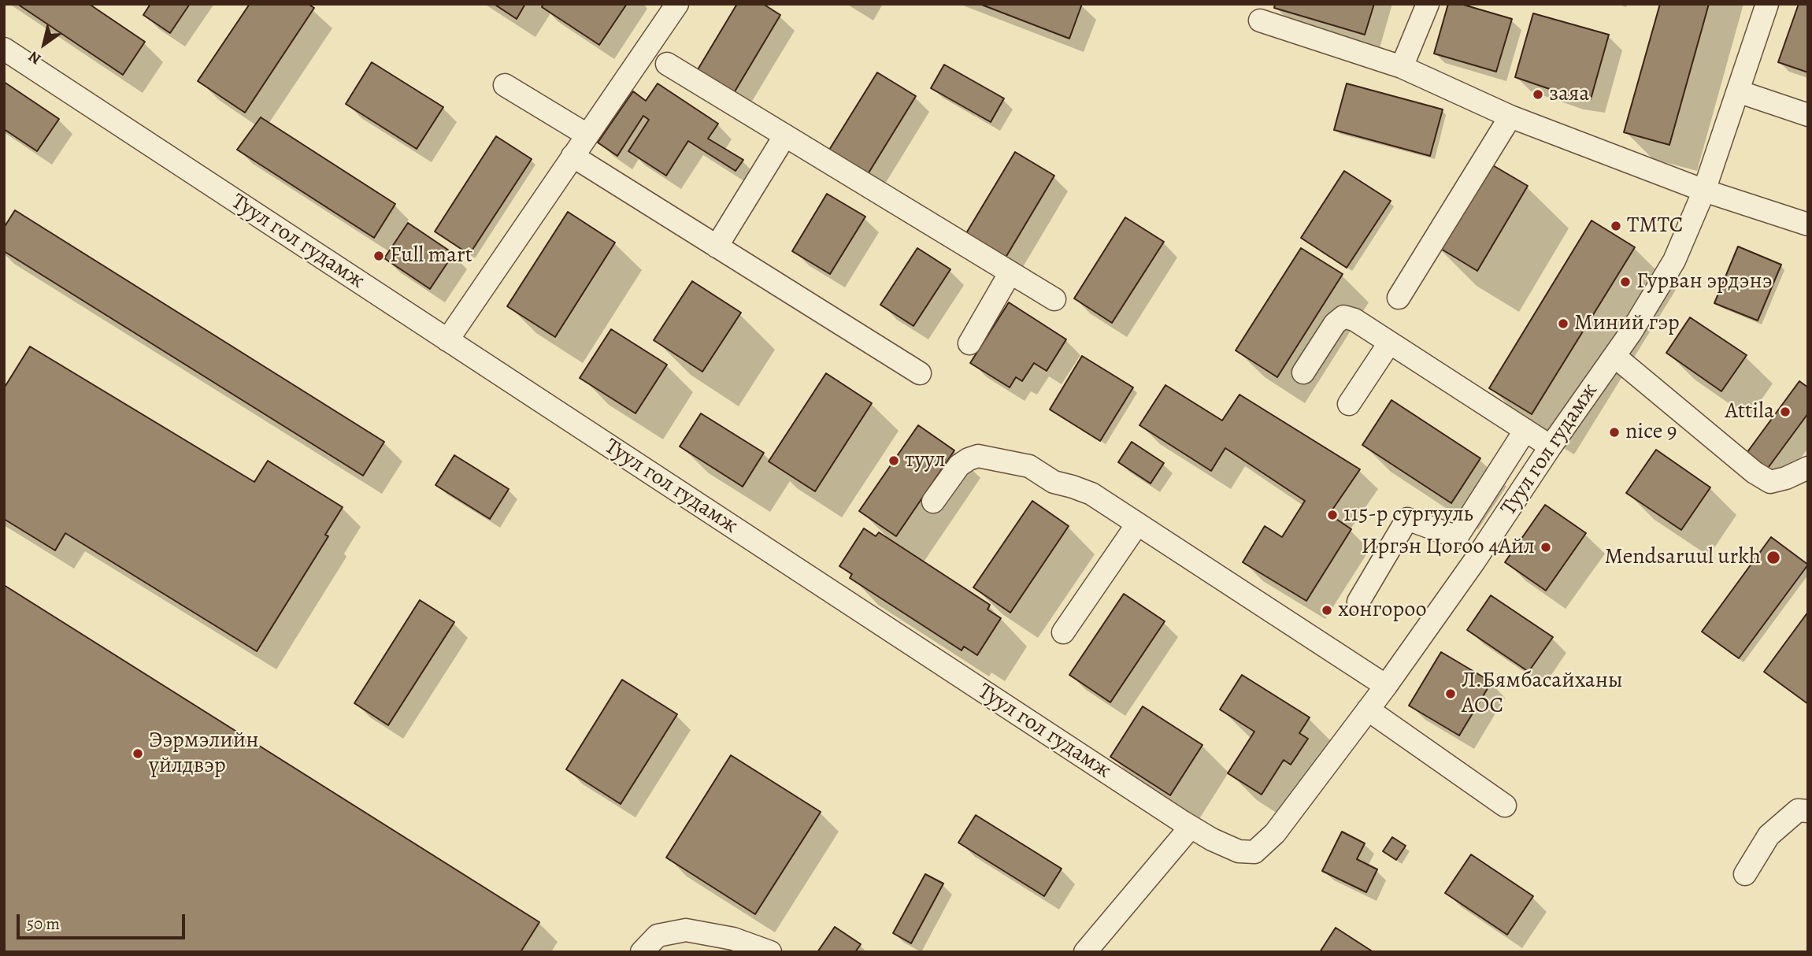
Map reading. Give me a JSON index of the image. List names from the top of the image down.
{
  "streets": {
    "street": ["Туул гол гудамж"]
  },
  "places": [
    "заяа",
    "ТМТС",
    "Full mart",
    "Гурван эрдэнэ",
    "Миний гэр",
    "Attila",
    "nice 9",
    "туул",
    "115-р сургууль",
    "Иргэн Цогоо 4Айл",
    "Mendsaruul urkh",
    "хонгороо",
    "Л.Бямбасайханы АОС",
    "Ээрмэлийн үйлдвэр"
  ],
  "scale_bar": "50 m",
  "north": "bottom left"
}
